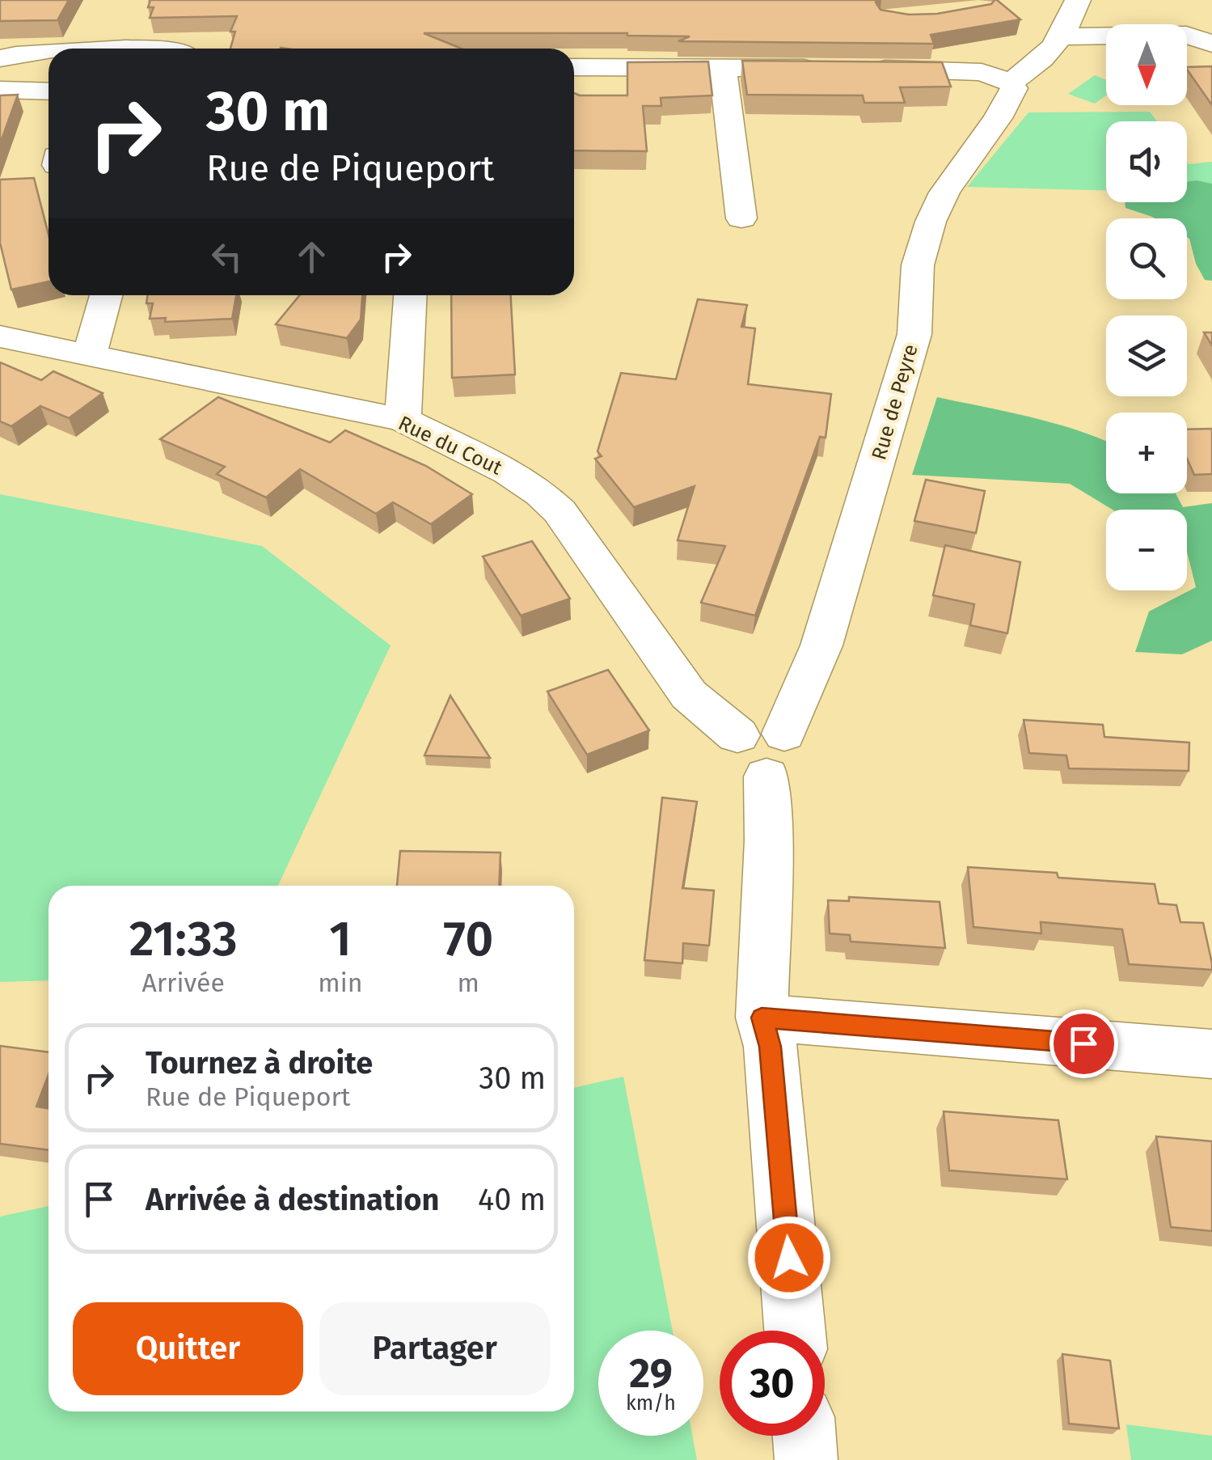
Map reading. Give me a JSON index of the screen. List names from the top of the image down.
{
  "streets": {
    "street": ["Rue de Peyre", "Rue du Cout"]
  },
  "crossings": [
    ["Rue de Peyre", "Rue du Cout"]
  ],
  "north": "bottom",
  "page": {
    "map_buttons": ["+", "−"],
    "turn": ["30 m", "Rue de Piqueport"],
    "eta": [
      "21:33",
      "Arrivée",
      "1",
      "min",
      "70",
      "m"
    ],
    "list": [
      {
        "name": "Tournez à droite",
        "note": "Rue de Piqueport",
        "value": "30 m"
      },
      {
        "name": "Arrivée à destination",
        "value": "40 m"
      }
    ],
    "buttons": ["Quitter", "Partager"],
    "speed": "29 km/h",
    "limit": "30"
  }
}
